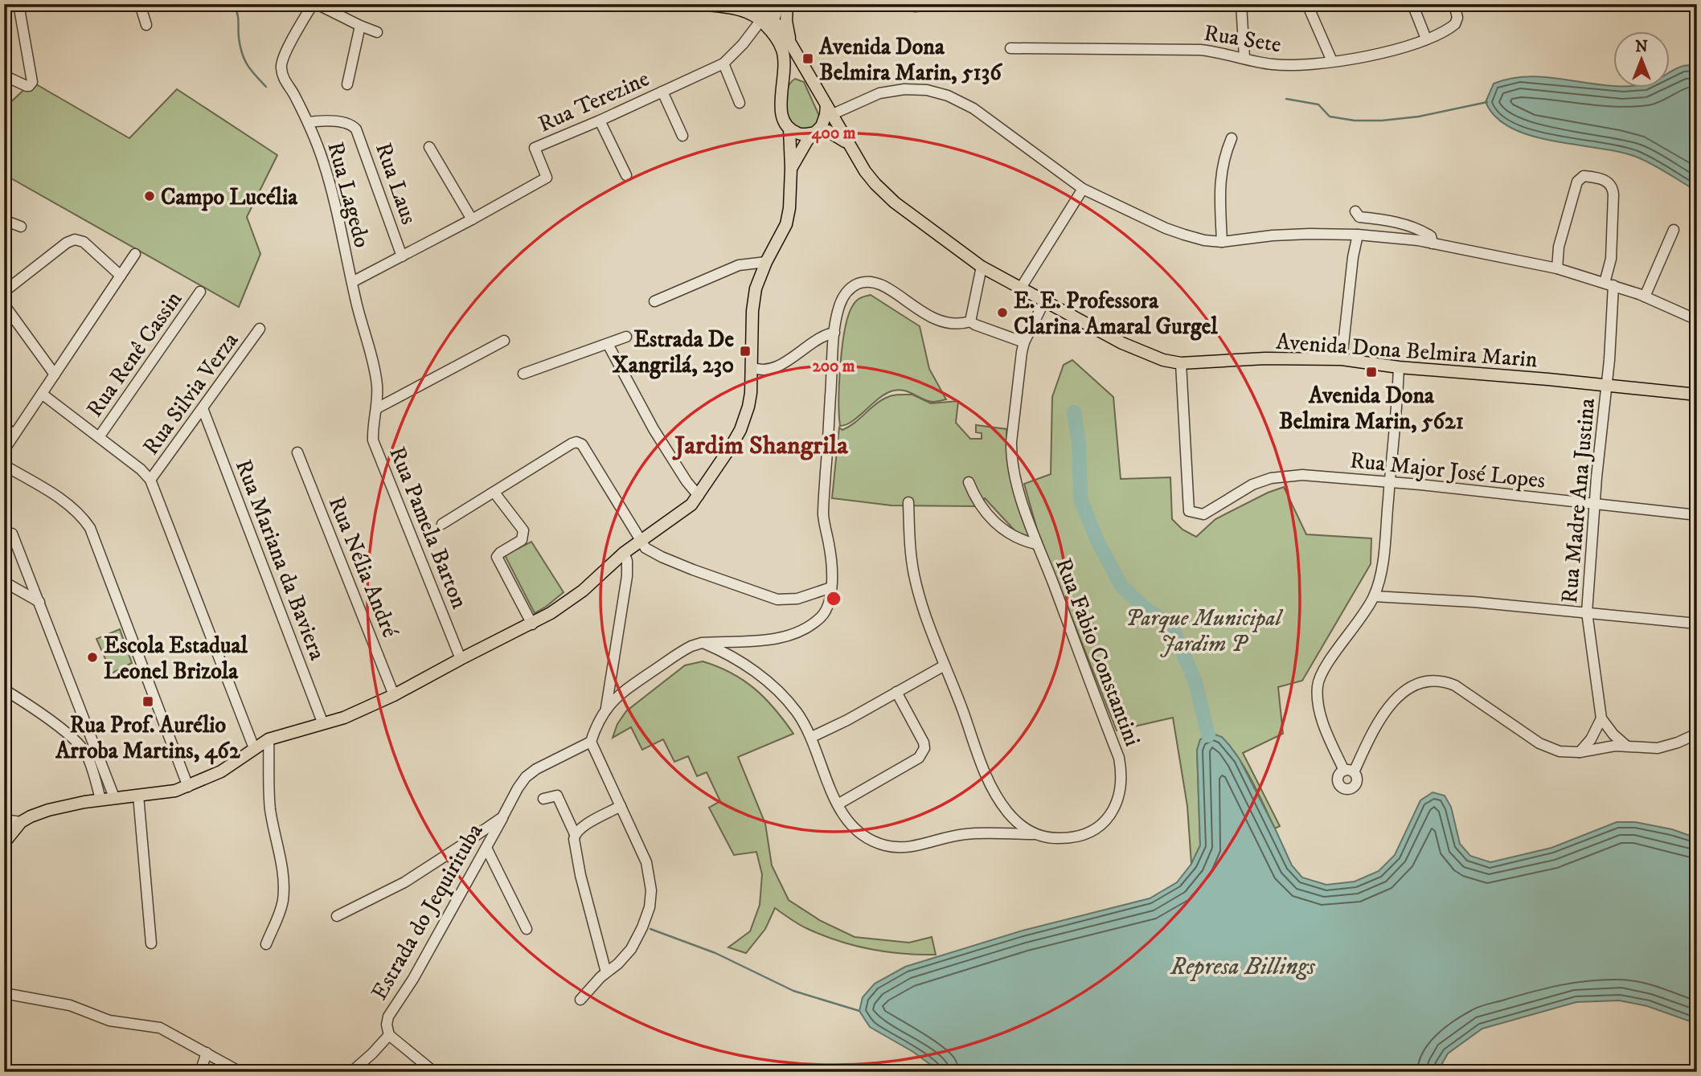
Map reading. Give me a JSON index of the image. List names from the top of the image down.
{
  "streets": {
    "main road": ["Avenida Dona Belmira Marin"],
    "street": [
      "Rua Sete",
      "Rua Terezine",
      "Rua Laus",
      "Rua Lagedo",
      "Rua Renê Cassin",
      "Rua Silvia Verza",
      "Rua Major José Lopes",
      "Rua Madre Ana Justina",
      "Rua Pamela Barton",
      "Rua Mariana da Baviera",
      "Rua Nélia André",
      "Rua Fabio Constantini",
      "Estrada do Jequirituba"
    ]
  },
  "crossings": [
    ["Rua Terezine", "Rua Laus"],
    ["Rua Terezine", "Rua Lagedo"],
    ["Rua Terezine", "Avenida Dona Belmira Marin"],
    ["Rua Laus", "Rua Lagedo"],
    ["Rua Lagedo", "Rua Pamela Barton"],
    ["Avenida Dona Belmira Marin", "Rua Major José Lopes"],
    ["Avenida Dona Belmira Marin", "Rua Madre Ana Justina"],
    ["Avenida Dona Belmira Marin", "Rua Fabio Constantini"],
    ["Rua Silvia Verza", "Rua Mariana da Baviera"],
    ["Rua Major José Lopes", "Rua Madre Ana Justina"]
  ],
  "districts": ["Jardim Shangrila"],
  "water": ["Represa Billings"],
  "parks": ["Parque Municipal Jardim P"],
  "places": {
    "transit": [
      "Avenida Dona Belmira Marin, 5136",
      "Estrada De Xangrilá, 230",
      "Avenida Dona Belmira Marin, 5621",
      "Rua Prof. Aurélio Arroba Martins, 462"
    ],
    "other": ["Campo Lucélia", "E. E. Professora Clarina Amaral Gurgel", "Escola Estadual Leonel Brizola"]
  },
  "north": "top",
  "rings": ["400 m", "200 m"]
}
